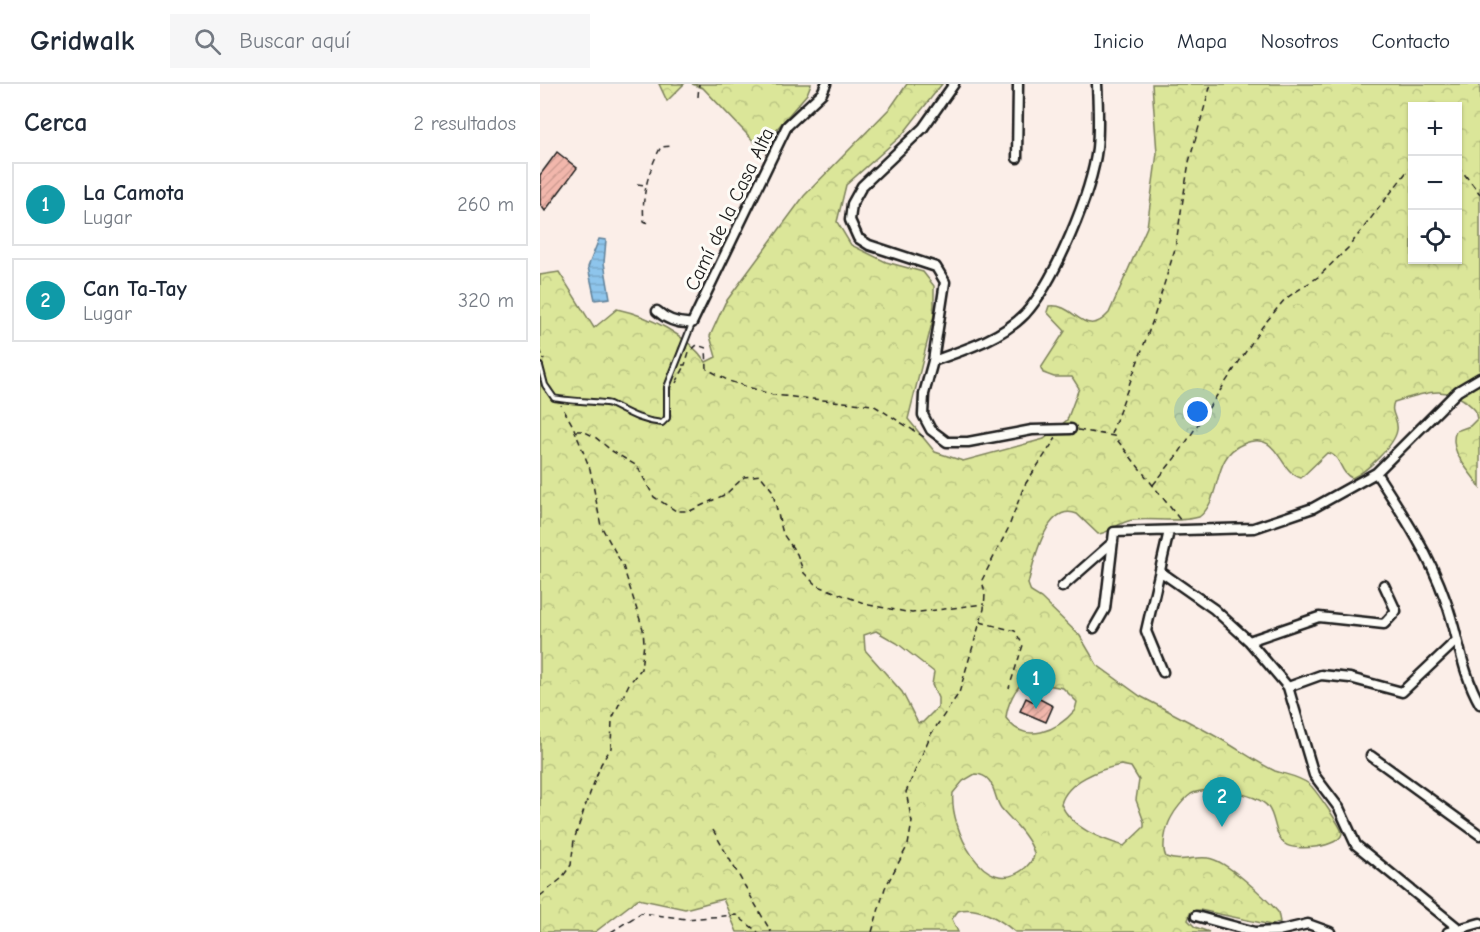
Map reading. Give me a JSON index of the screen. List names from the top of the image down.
{
  "streets": {
    "street": ["Camí de la Casa Alta"]
  },
  "page": {
    "header": "Gridwalk",
    "search": "Buscar aquí",
    "nav": [
      "Inicio",
      "Mapa",
      "Nosotros",
      "Contacto"
    ],
    "heading": ["Cerca", "2 resultados"],
    "map_buttons": ["+", "−"],
    "list": [
      {
        "mark": "1",
        "name": "La Camota",
        "note": "Lugar",
        "value": "260 m"
      },
      {
        "mark": "2",
        "name": "Can Ta-Tay",
        "note": "Lugar",
        "value": "320 m"
      }
    ],
    "pins": ["1", "2"]
  }
}
